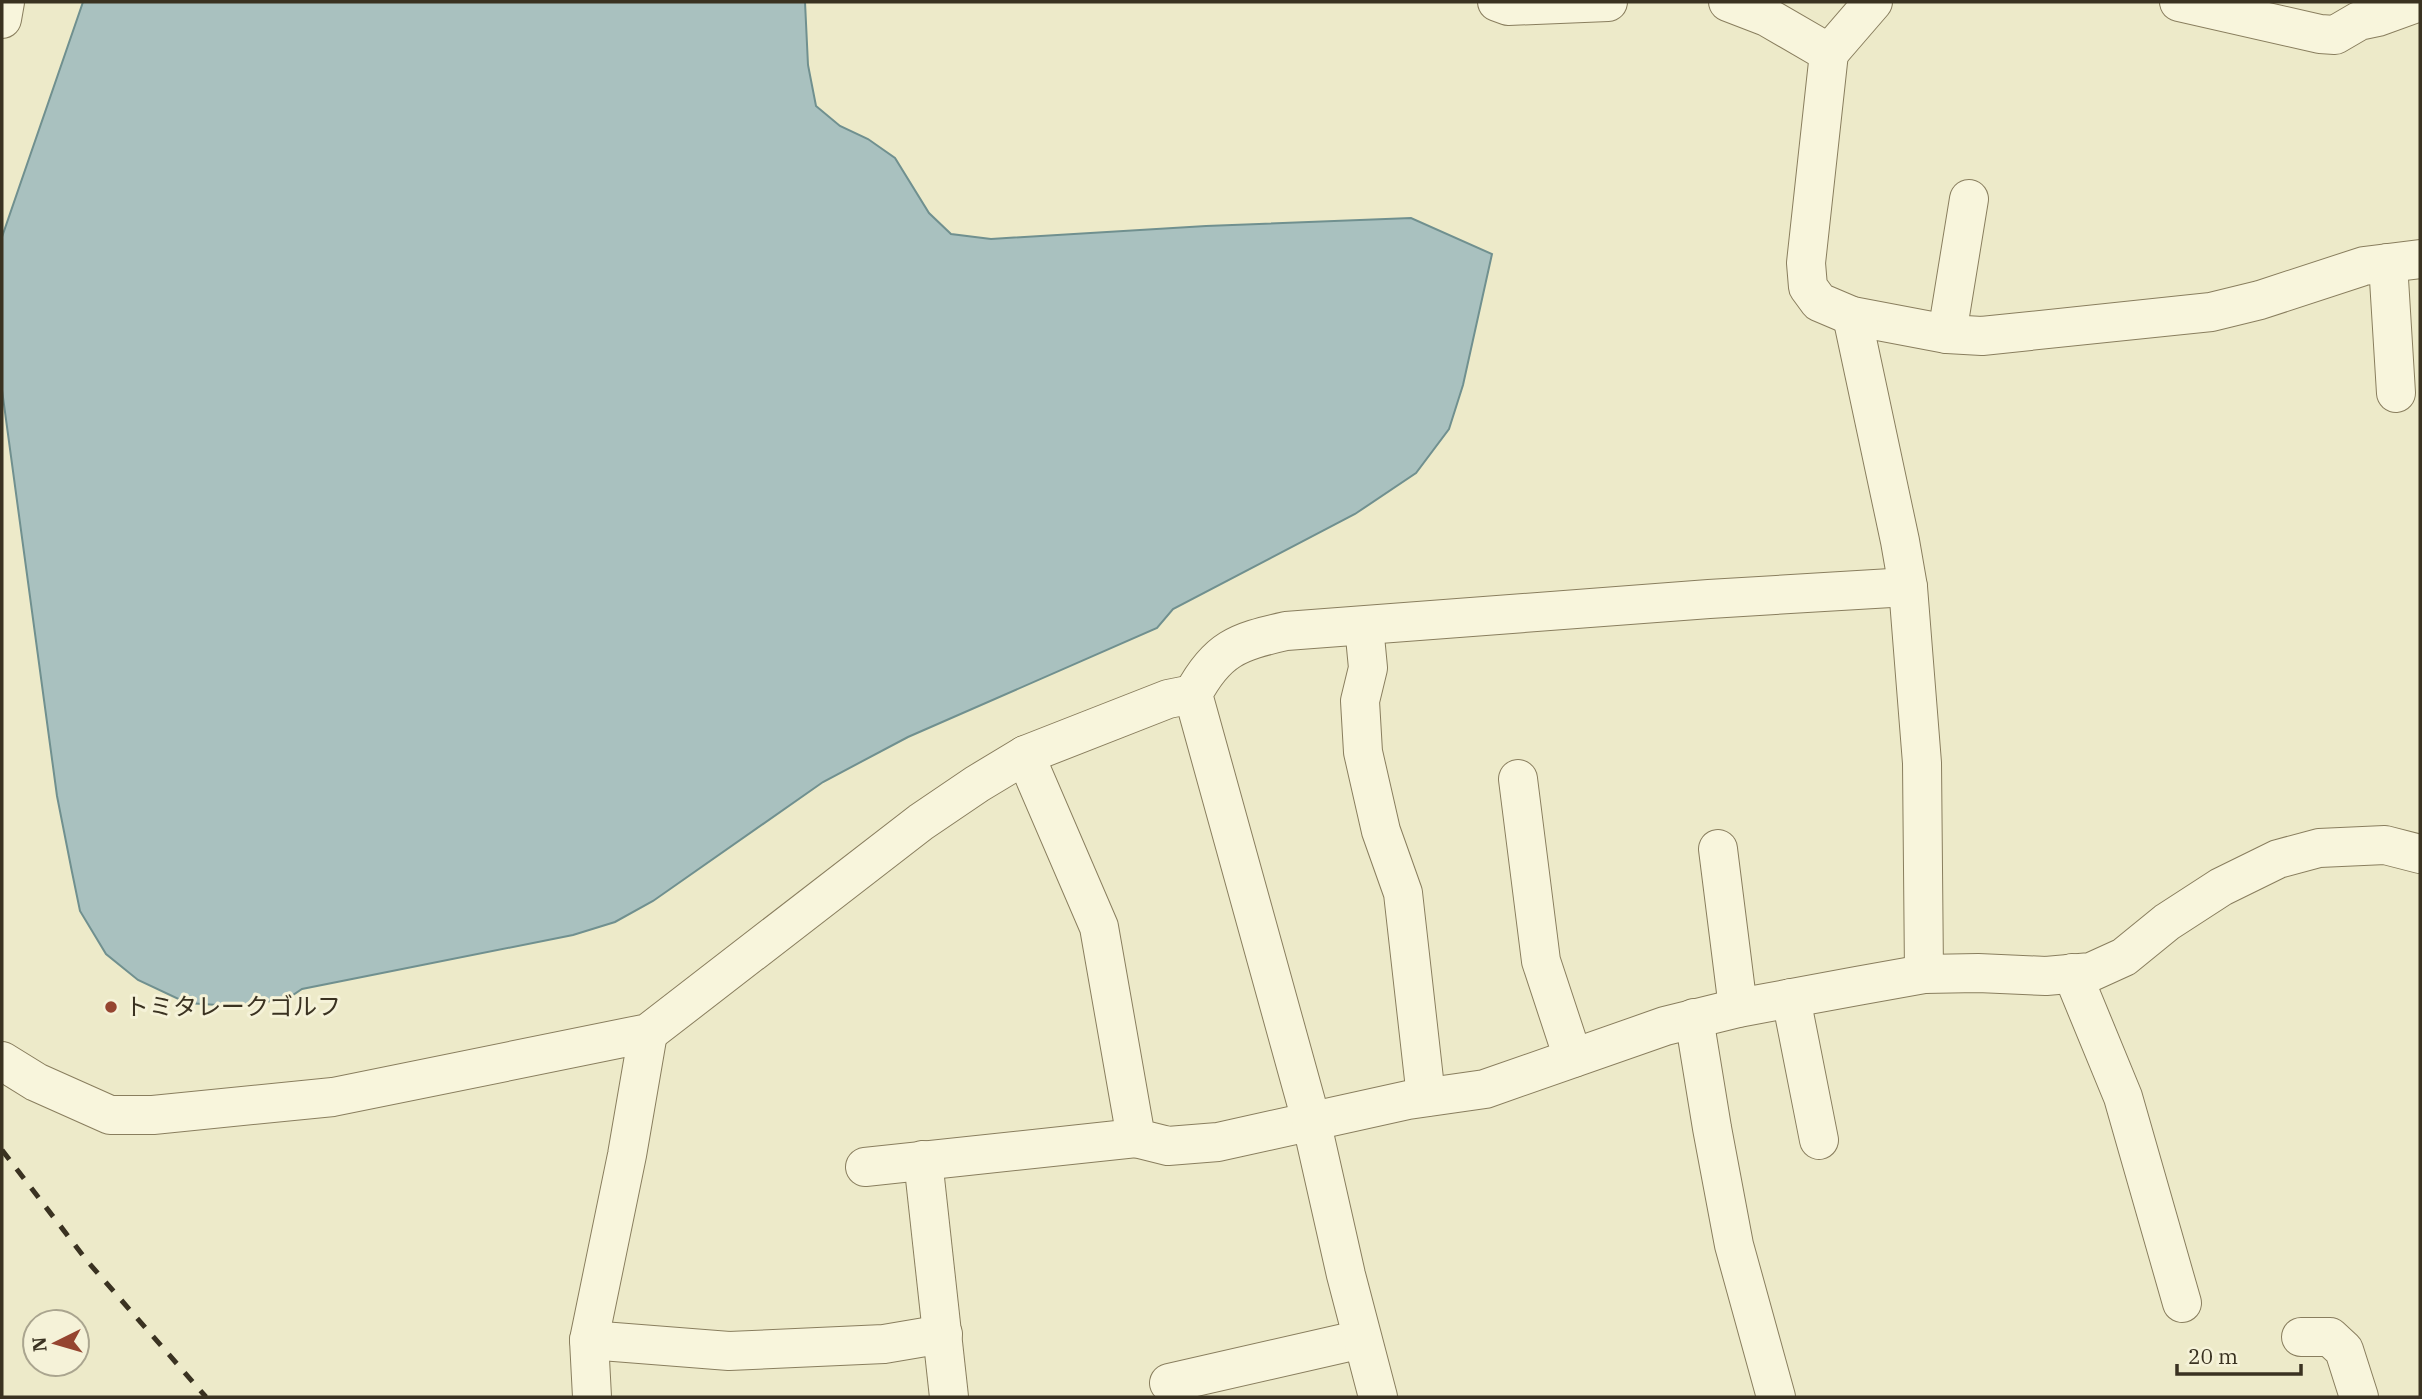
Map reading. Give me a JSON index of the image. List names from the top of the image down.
{
  "places": ["トミタレークゴルフ"],
  "scale_bar": "20 m",
  "north": "left"
}
